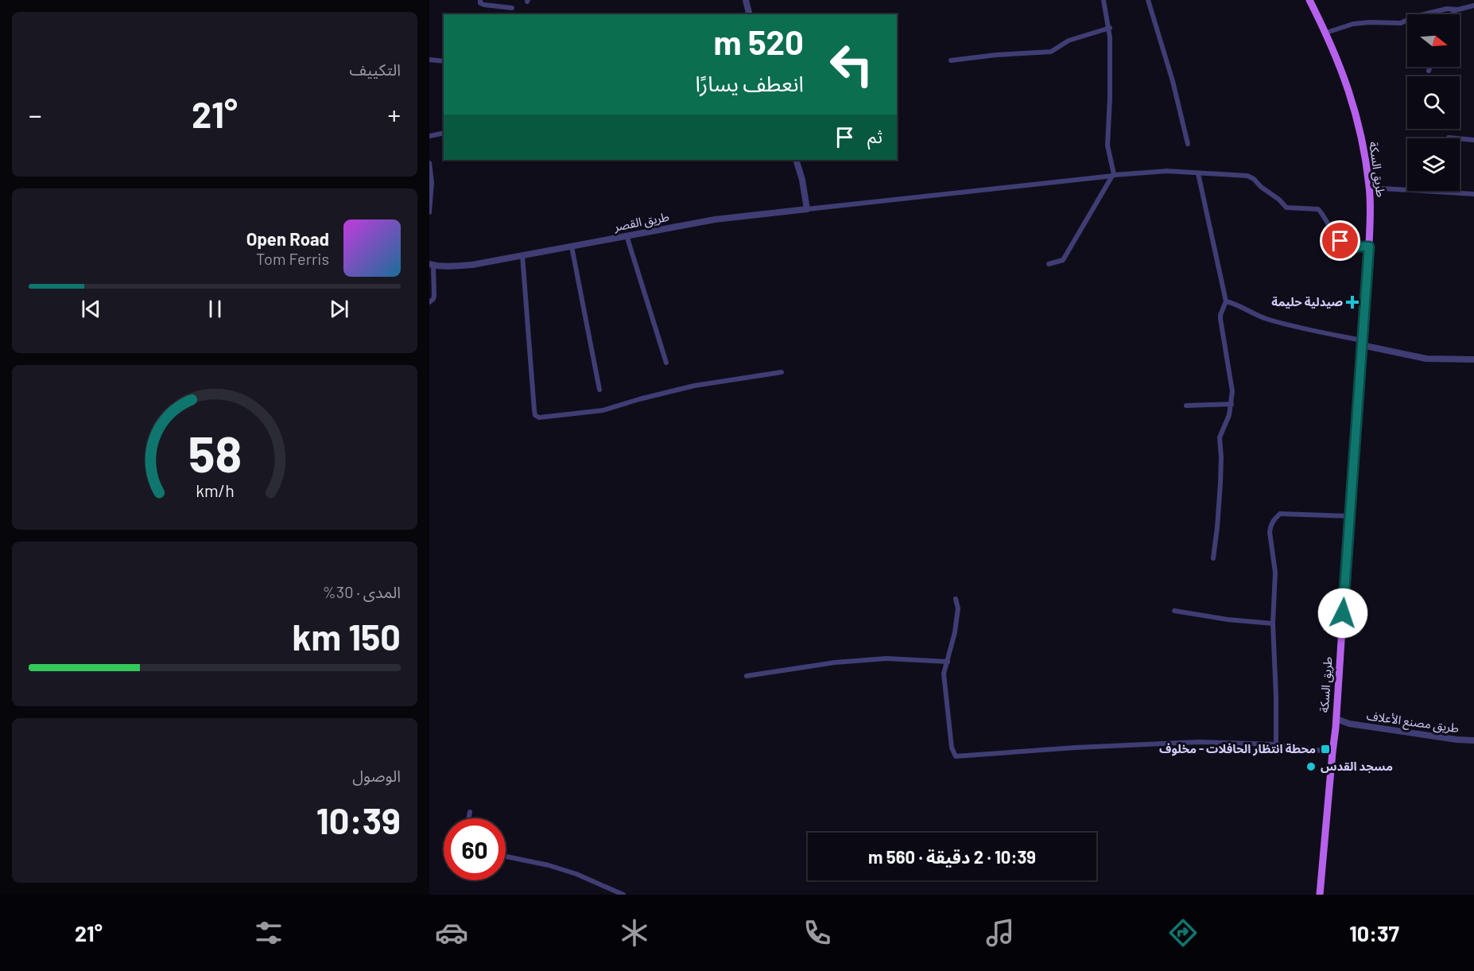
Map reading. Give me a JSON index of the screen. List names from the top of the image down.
{
  "streets": {
    "main road": ["طريق السكة"],
    "street": ["طريق القصر", "طريق مصنع الأعلاف"]
  },
  "crossings": [
    ["طريق السكة", "طريق مصنع الأعلاف"]
  ],
  "places": {
    "health": ["صيدلية حليمة"],
    "transit": ["محطة انتظار الحافلات - مخلوف"],
    "other": ["مسجد القدس"]
  },
  "north": "right",
  "page": {
    "tile": [
      "التكييف",
      ["المدى · 30%", "150 km"],
      ["الوصول", "10:39"]
    ],
    "turn": ["520 m", "انعطف يسارًا"],
    "heat": ["−", "21°", "+"],
    "then": "ثم",
    "song": ["Open Road", "Tom Ferris"],
    "limit": "60",
    "trip": "10:39 · 2 دقيقة · 560 m",
    "tabs": ["10:37", "21°"],
    "gauge": ["58", "km/h"]
  }
}
